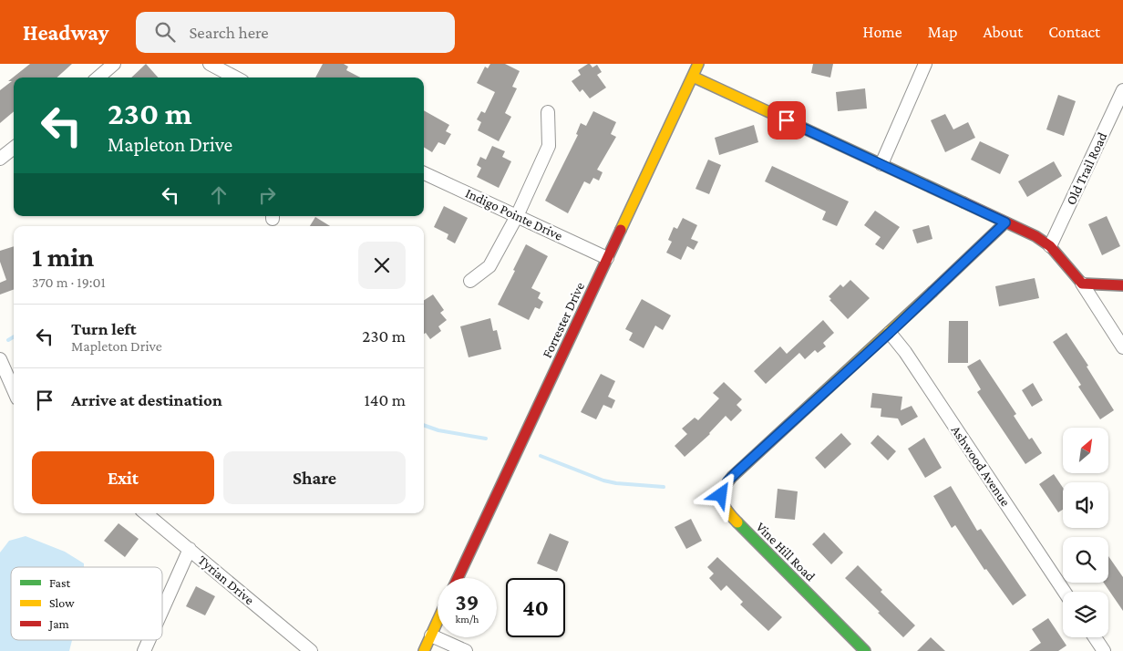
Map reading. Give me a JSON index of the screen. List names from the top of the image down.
{
  "streets": {
    "street": [
      "Old Trail Road",
      "Indigo Pointe Drive",
      "Forrester Drive",
      "Ashwood Avenue",
      "Vine Hill Road",
      "Tyrian Drive"
    ]
  },
  "crossings": [
    ["Indigo Pointe Drive", "Forrester Drive"],
    ["Ashwood Avenue", "Vine Hill Road"]
  ],
  "legend": ["Fast", "Slow", "Jam"],
  "north": "top right",
  "page": {
    "header": "Headway",
    "search": "Search here",
    "nav": [
      "Home",
      "Map",
      "About",
      "Contact"
    ],
    "turn": ["230 m", "Mapleton Drive"],
    "heading": ["1 min", "370 m · 19:01"],
    "list": [
      {
        "name": "Turn left",
        "note": "Mapleton Drive",
        "value": "230 m"
      },
      {
        "name": "Arrive at destination",
        "value": "140 m"
      }
    ],
    "buttons": ["Exit", "Share"],
    "speed": "39 km/h",
    "limit": "40"
  }
}
